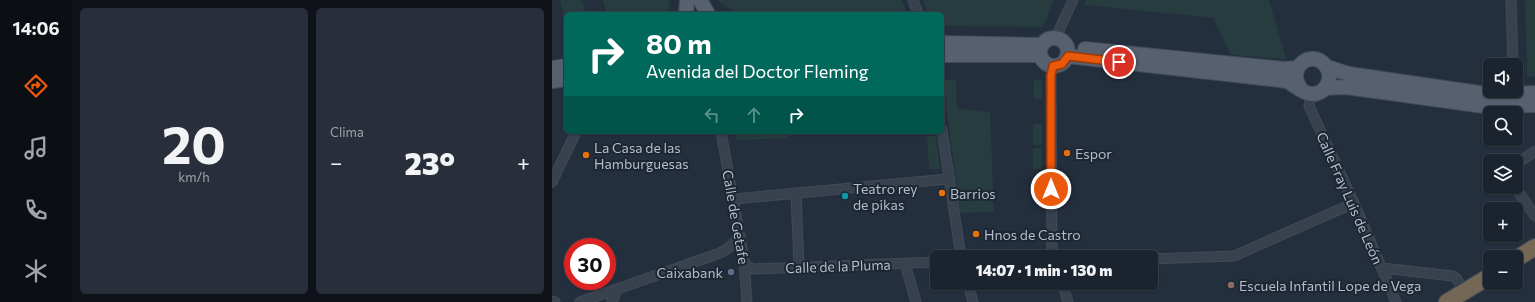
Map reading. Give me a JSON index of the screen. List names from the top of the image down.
{
  "streets": {
    "street": ["Calle Fray Luis de León", "Calle de Getafe", "Calle de la Pluma"]
  },
  "crossings": [
    ["Calle de Getafe", "Calle de la Pluma"]
  ],
  "places": [
    "Espor",
    "La Casa de las Hamburguesas",
    "Barrios",
    "Teatro rey de pikas",
    "Hnos de Castro",
    "Caixabank",
    "Escuela Infantil Lope de Vega"
  ],
  "page": {
    "tabs": "14:06",
    "tile": [
      ["20", "km/h"],
      "Clima"
    ],
    "turn": ["80 m", "Avenida del Doctor Fleming"],
    "map_buttons": ["+", "−"],
    "heat": ["−", "23°", "+"],
    "limit": "30",
    "trip": "14:07 · 1 min · 130 m"
  }
}
